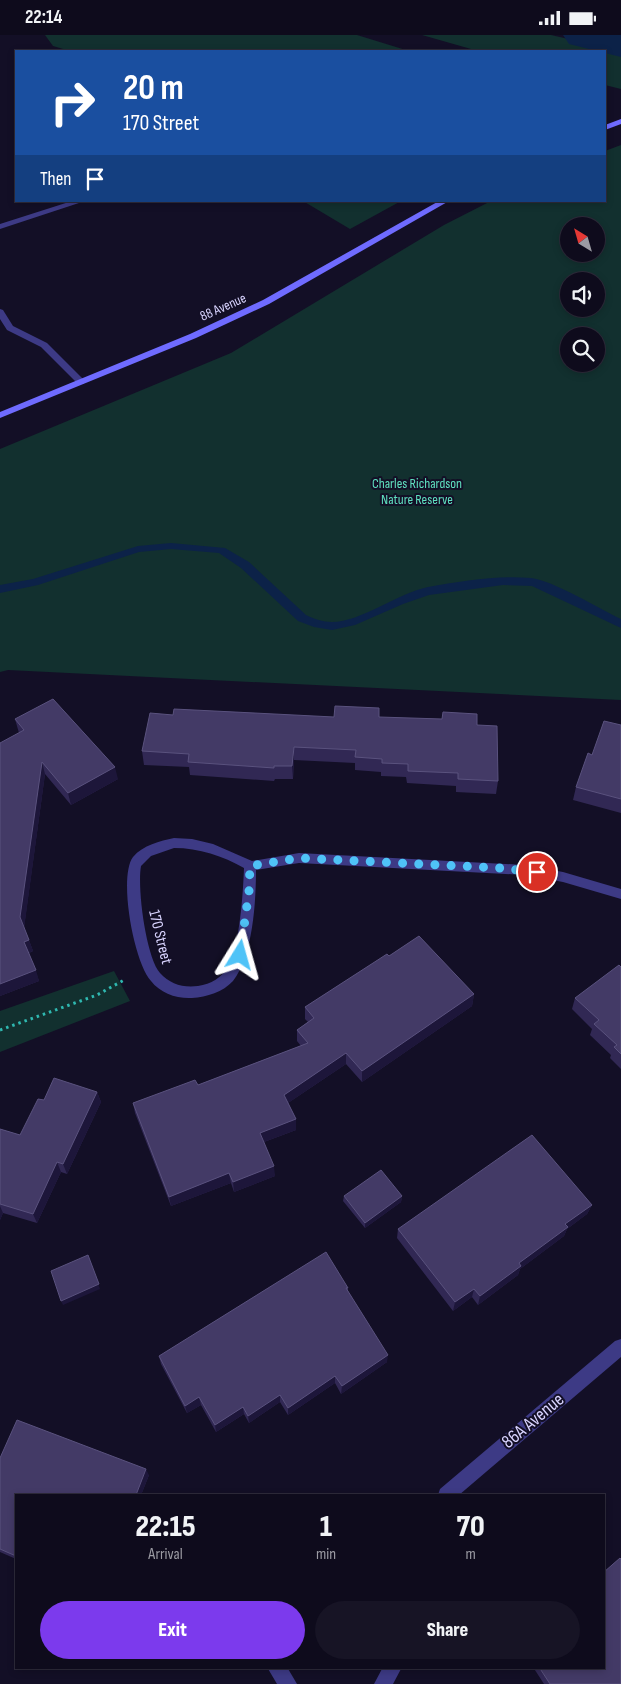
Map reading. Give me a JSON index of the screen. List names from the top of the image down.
{
  "streets": {
    "main road": ["88 Avenue"],
    "street": ["170 Street", "86A Avenue"]
  },
  "parks": ["Charles Richardson Nature Reserve"],
  "north": "top left",
  "page": {
    "status": "22:14",
    "turn": ["20 m", "170 Street"],
    "then": "Then",
    "eta": [
      "22:15",
      "Arrival",
      "1",
      "min",
      "70",
      "m"
    ],
    "buttons": ["Exit", "Share"]
  }
}
